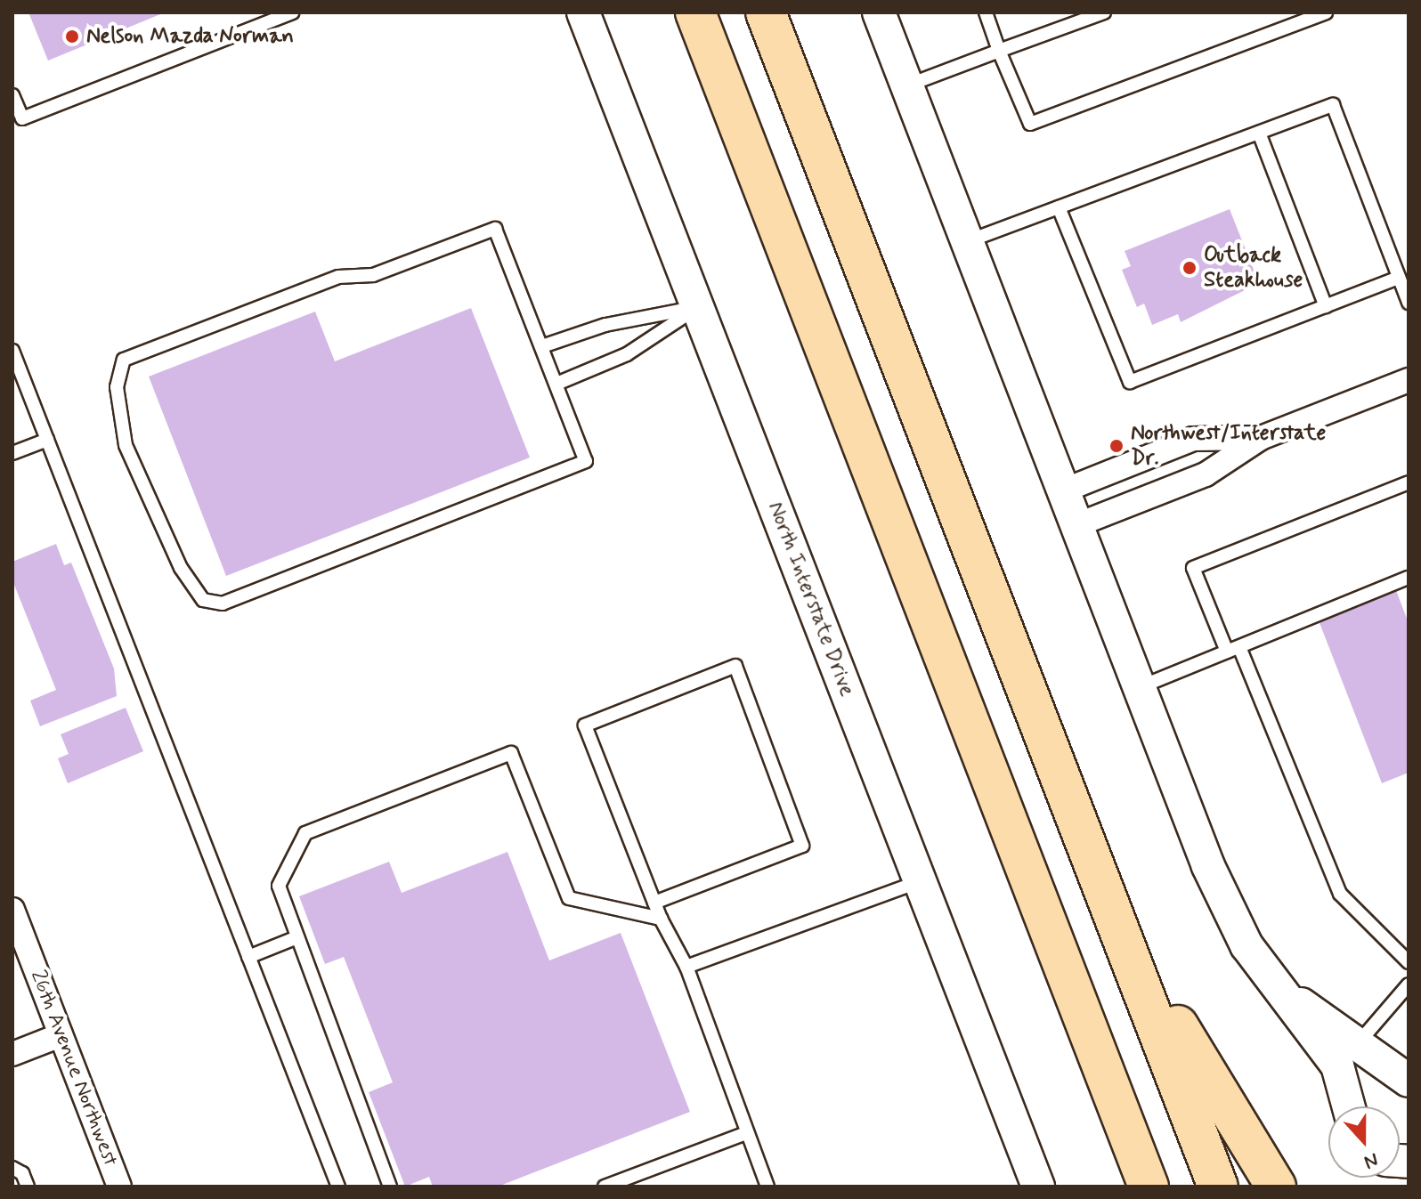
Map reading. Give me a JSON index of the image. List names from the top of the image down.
{
  "streets": {
    "main road": ["North Interstate Drive"],
    "street": ["26th Avenue Northwest"]
  },
  "places": ["Nelson Mazda Norman", "Outback Steakhouse", "Northwest/Interstate Dr."],
  "north": "bottom"
}
